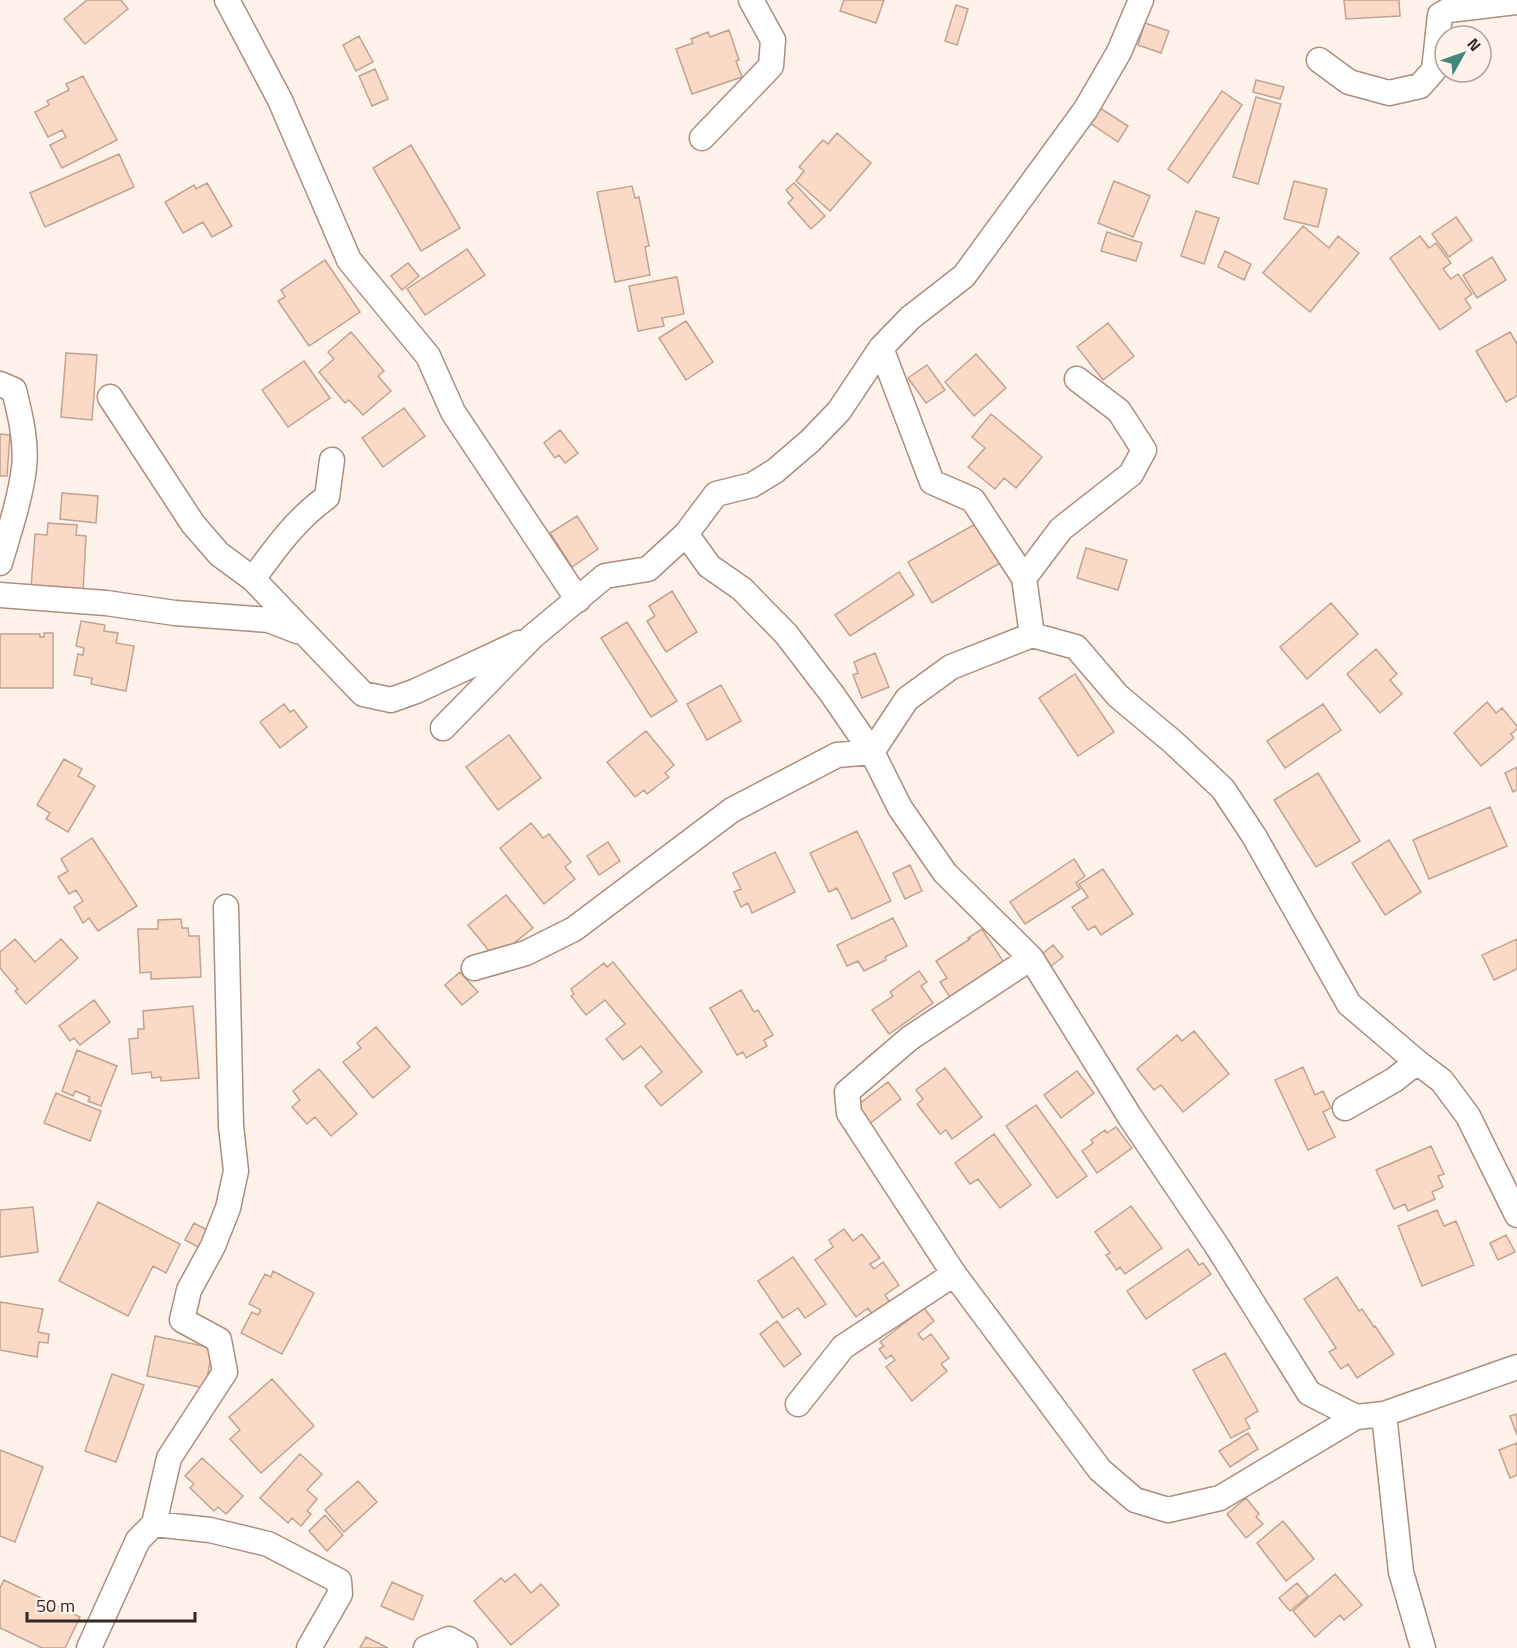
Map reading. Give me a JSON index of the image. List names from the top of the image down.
{
  "scale_bar": "50 m",
  "north": "top right"
}
